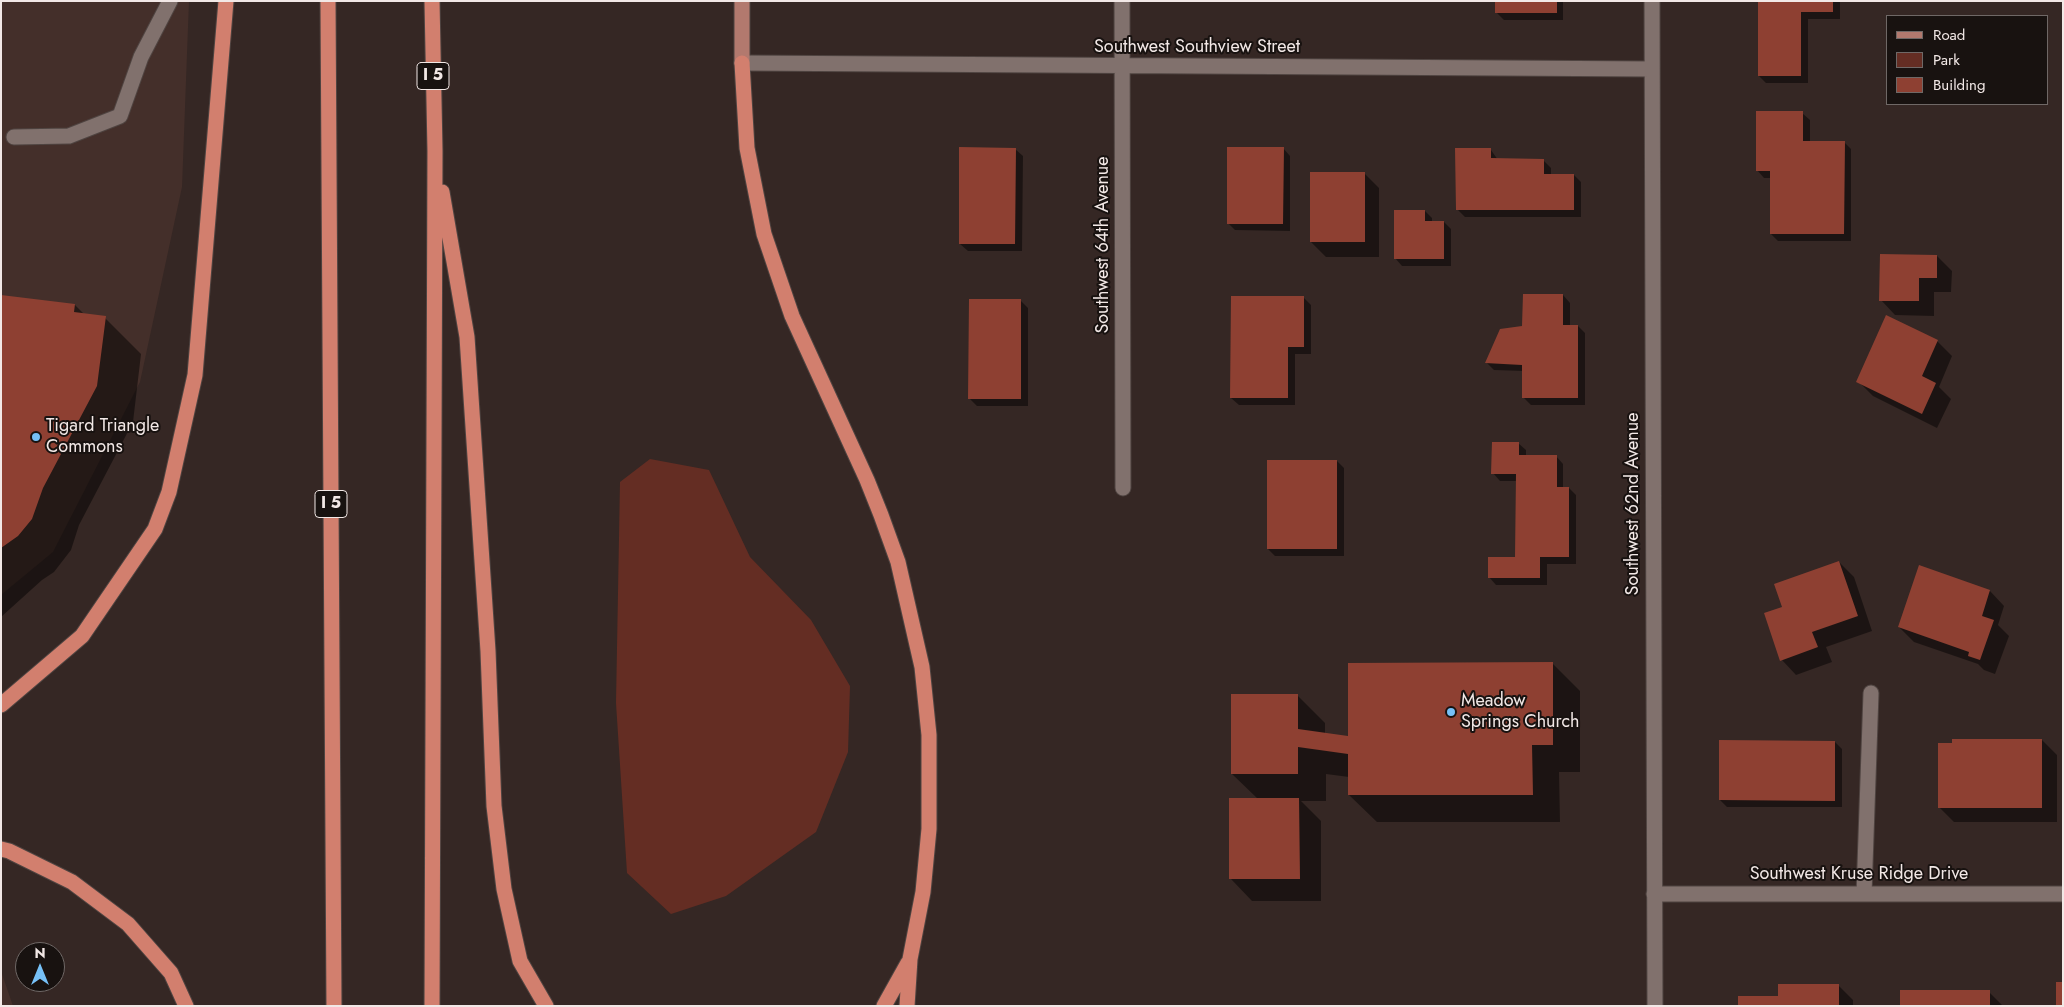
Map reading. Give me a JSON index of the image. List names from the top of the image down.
{
  "streets": {
    "highway": ["I 5"],
    "street": [
      "Southwest Southview Street",
      "Southwest 64th Avenue",
      "Southwest 62nd Avenue",
      "Southwest Kruse Ridge Drive"
    ]
  },
  "crossings": [
    ["Southwest Southview Street", "Southwest 64th Avenue"],
    ["Southwest Southview Street", "Southwest 62nd Avenue"],
    ["Southwest 62nd Avenue", "Southwest Kruse Ridge Drive"]
  ],
  "places": ["Tigard Triangle Commons", "Meadow Springs Church"],
  "legend": ["Road", "Park", "Building"],
  "north": "top"
}
